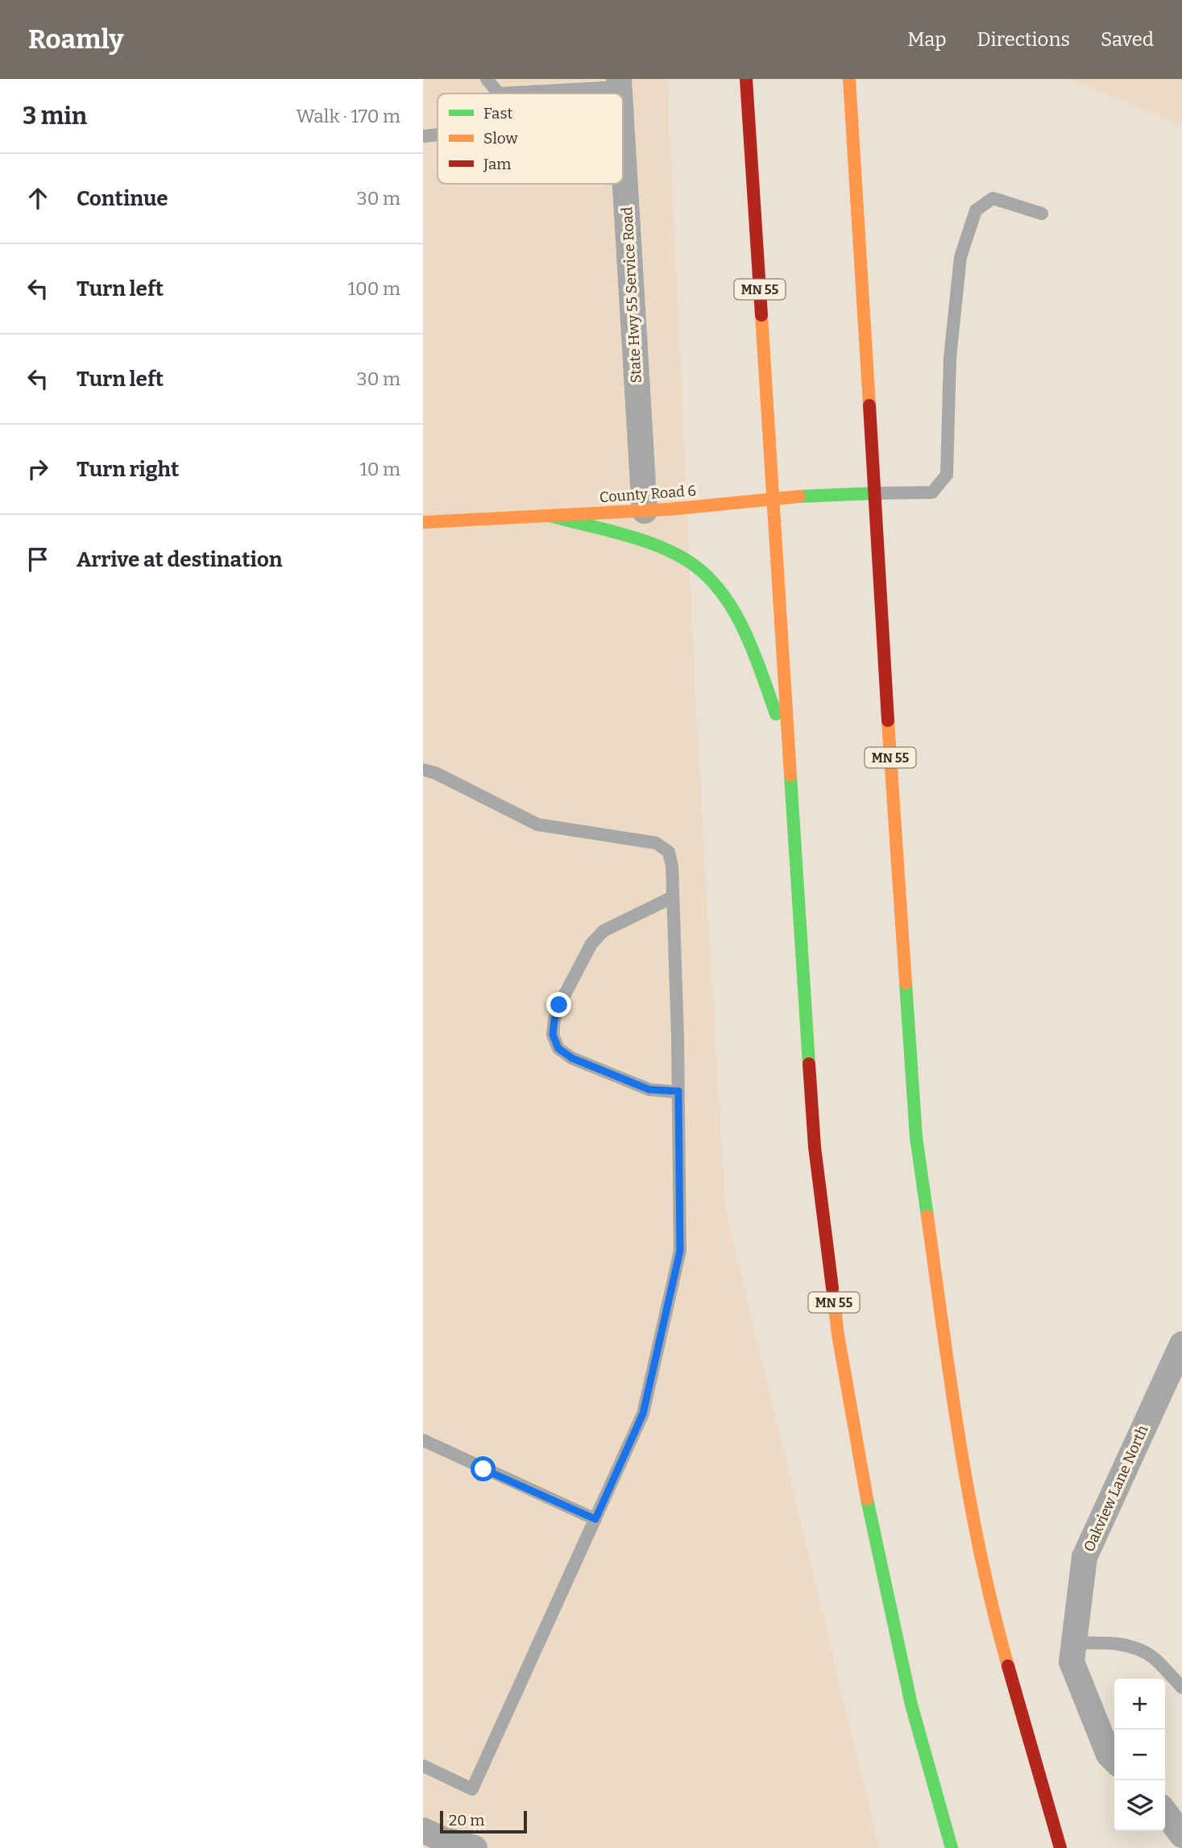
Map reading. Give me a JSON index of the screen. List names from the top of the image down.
{
  "streets": {
    "main road": ["MN 55", "County Road 6"],
    "street": ["State Hwy 55 Service Road", "Oakview Lane North"]
  },
  "crossings": [
    ["MN 55", "County Road 6"],
    ["State Hwy 55 Service Road", "County Road 6"]
  ],
  "legend": ["Fast", "Slow", "Jam"],
  "scale_bar": "20 m",
  "page": {
    "header": "Roamly",
    "nav": ["Map", "Directions", "Saved"],
    "heading": ["3 min", "Walk · 170 m"],
    "list": [
      ["Continue", "30 m"],
      ["Turn left", "100 m"],
      ["Turn left", "30 m"],
      ["Turn right", "10 m"],
      "Arrive at destination"
    ],
    "map_buttons": ["+", "−"],
    "scale": "20 m"
  }
}
